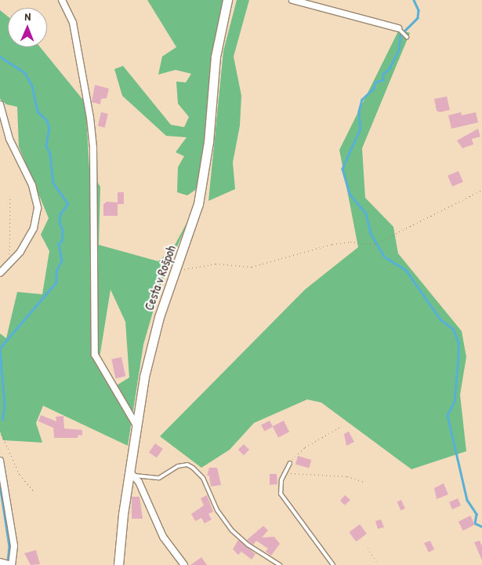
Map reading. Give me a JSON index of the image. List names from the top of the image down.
{
  "streets": {
    "street": ["Cesta v Rošpoh"]
  },
  "north": "top"
}
